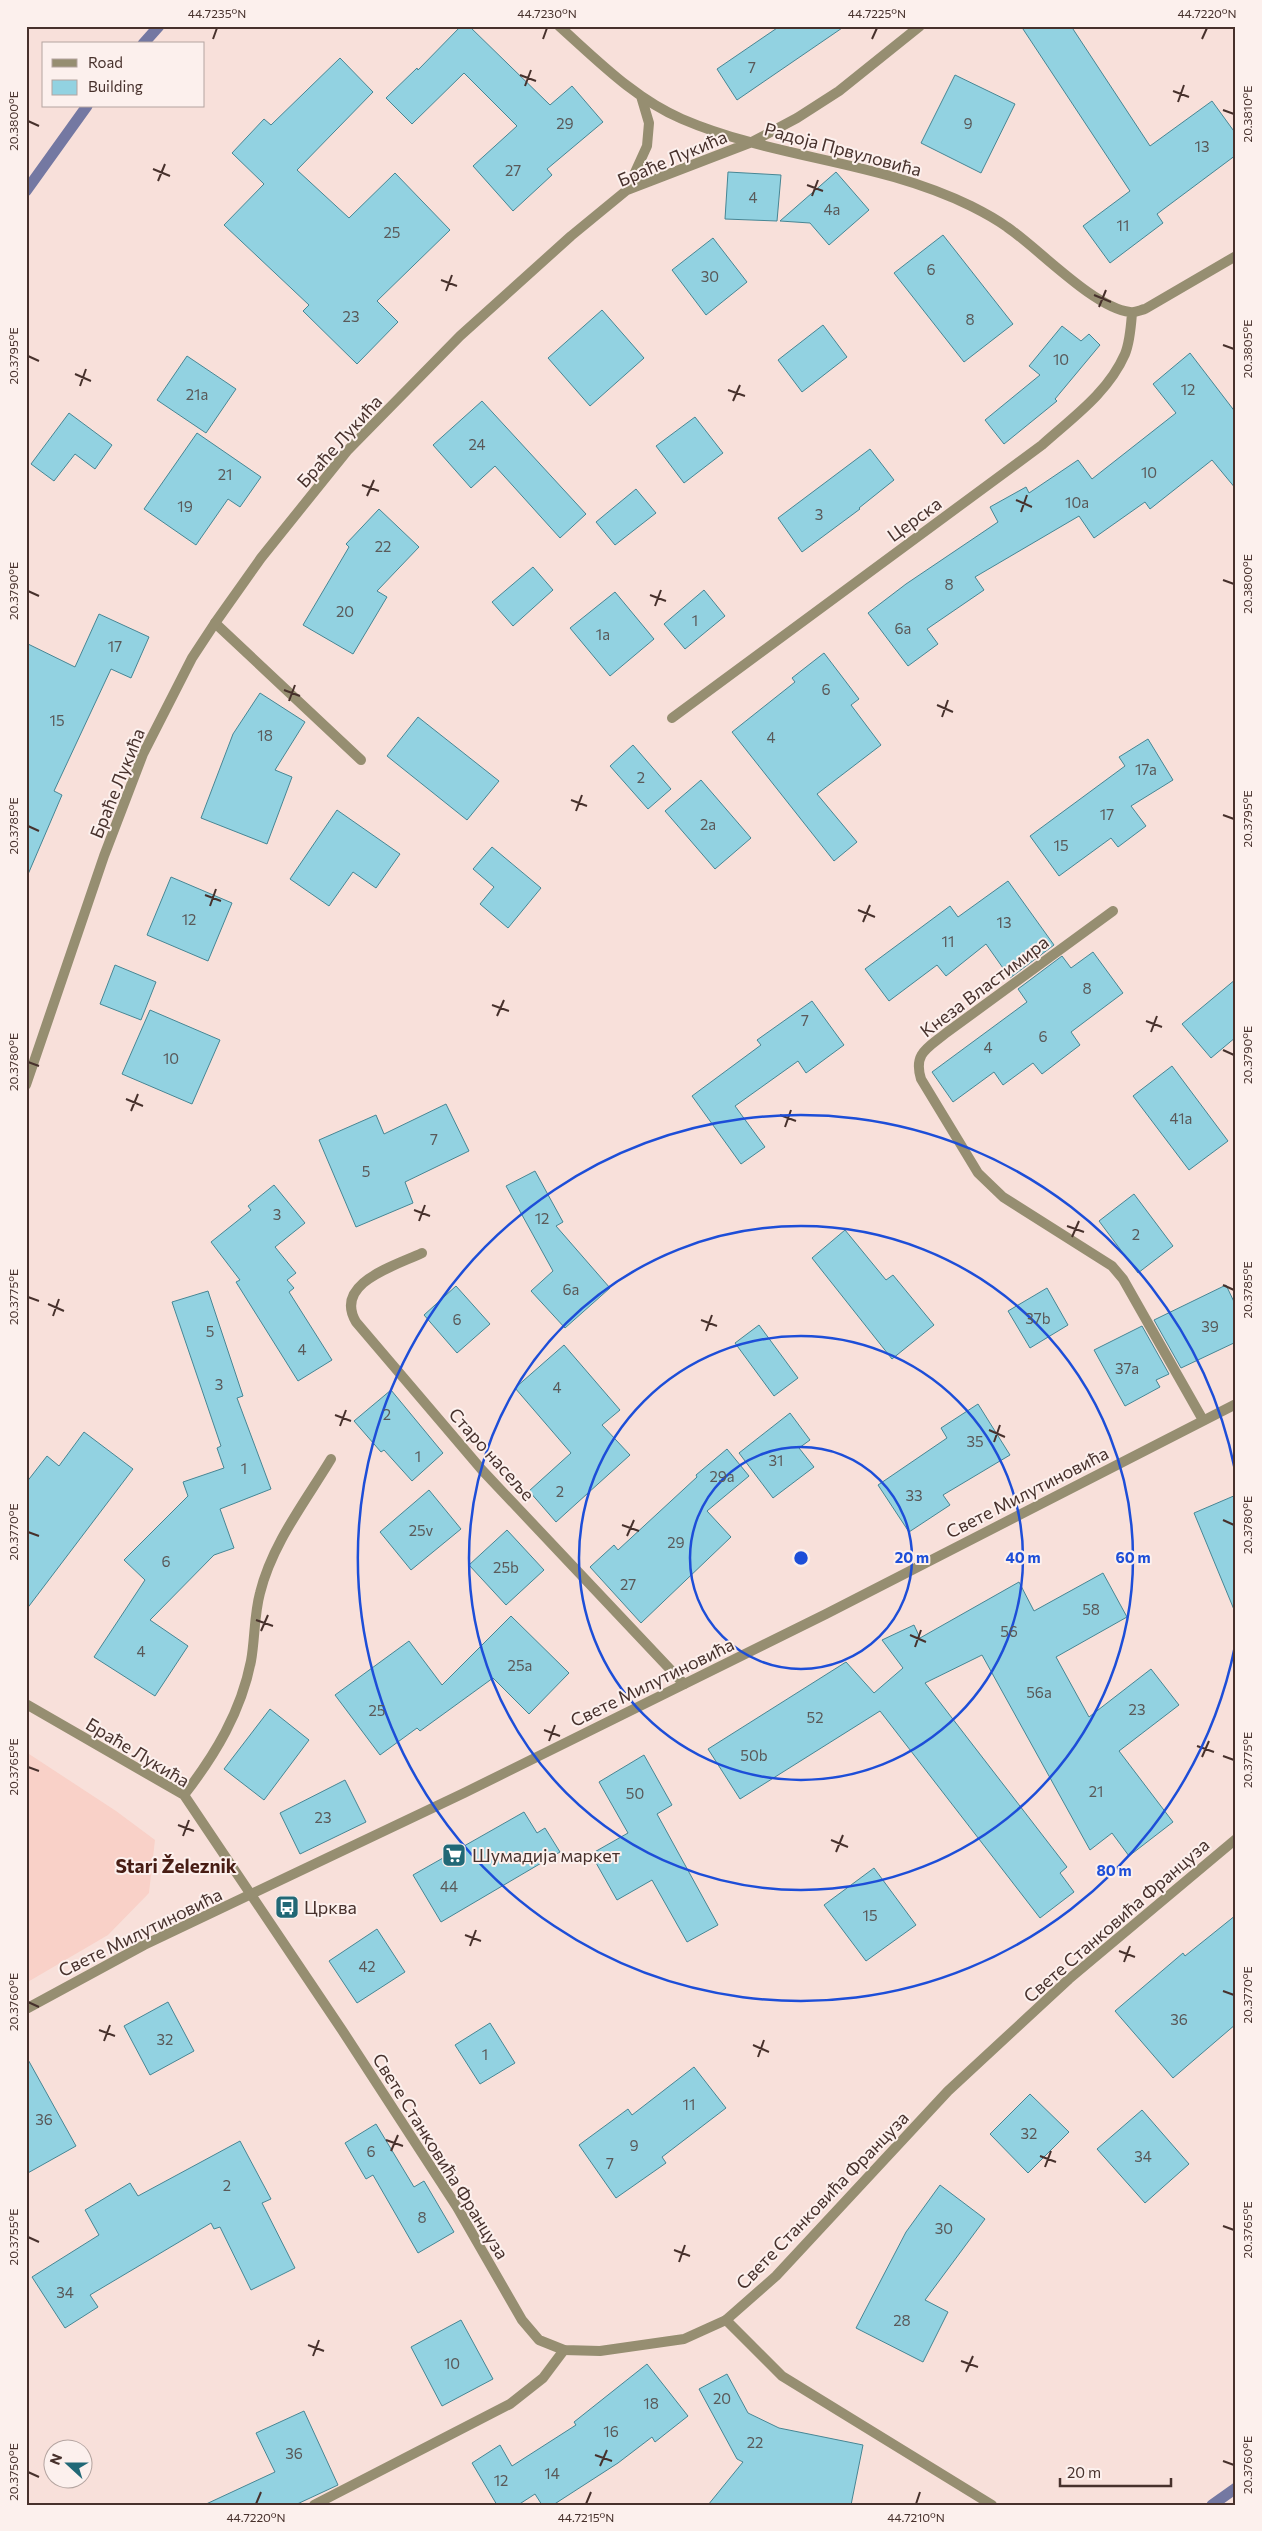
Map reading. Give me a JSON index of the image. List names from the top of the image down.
{
  "streets": {
    "street": [
      "Радоја Првуловића",
      "Браће Лукића",
      "Церска",
      "Кнеза Властимира",
      "Старо насеље",
      "Свете Милутиновића",
      "Свете Станковића Француза"
    ]
  },
  "crossings": [
    ["Радоја Првуловића", "Браће Лукића"],
    ["Радоја Првуловића", "Церска"],
    ["Браће Лукића", "Свете Милутиновића"],
    ["Браће Лукића", "Свете Станковића Француза"],
    ["Кнеза Властимира", "Свете Милутиновића"],
    ["Старо насеље", "Свете Милутиновића"],
    ["Свете Милутиновића", "Свете Станковића Француза"]
  ],
  "districts": ["Stari Železnik"],
  "places": {
    "supermarket": ["Шумадија маркет"],
    "bus stop": ["Црква"]
  },
  "house_numbers": [
    "7",
    "29",
    "9",
    "13",
    "27",
    "4",
    "4a",
    "11",
    "25",
    "6",
    "30",
    "23",
    "8",
    "10",
    "12",
    "21a",
    "24",
    "10",
    "21",
    "10a",
    "19",
    "3",
    "22",
    "8",
    "20",
    "1",
    "6a",
    "1a",
    "17",
    "6",
    "15",
    "18",
    "4",
    "17a",
    "2",
    "17",
    "2a",
    "15",
    "12",
    "13",
    "11",
    "8",
    "7",
    "6",
    "4",
    "10",
    "41a",
    "7",
    "5",
    "3",
    "12",
    "2",
    "6a",
    "37b",
    "6",
    "39",
    "5",
    "4",
    "37a",
    "3",
    "4",
    "2",
    "35",
    "1",
    "31",
    "1",
    "29a",
    "2",
    "33",
    "25v",
    "29",
    "6",
    "25b",
    "27",
    "58",
    "56",
    "4",
    "25a",
    "56a",
    "23",
    "25",
    "52",
    "50b",
    "21",
    "50",
    "23",
    "44",
    "15",
    "42",
    "36",
    "32",
    "1",
    "11",
    "36",
    "32",
    "9",
    "6",
    "34",
    "7",
    "2",
    "8",
    "30",
    "34",
    "28",
    "10",
    "20",
    "18",
    "16",
    "22",
    "36",
    "14",
    "12"
  ],
  "legend": ["Road", "Building"],
  "scale_bar": "20 m",
  "north": "left",
  "coordinates": [
    "44.7235°N",
    "44.7230°N",
    "44.7225°N",
    "44.7220°N",
    "20.3810°E",
    "20.3800°E",
    "20.3805°E",
    "20.3795°E",
    "20.3790°E",
    "20.3785°E",
    "20.3780°E",
    "20.3775°E",
    "20.3770°E",
    "20.3765°E",
    "20.3760°E",
    "20.3755°E",
    "20.3750°E",
    "44.7215°N",
    "44.7210°N"
  ],
  "rings": [
    "20 m",
    "40 m",
    "60 m",
    "80 m"
  ]
}
